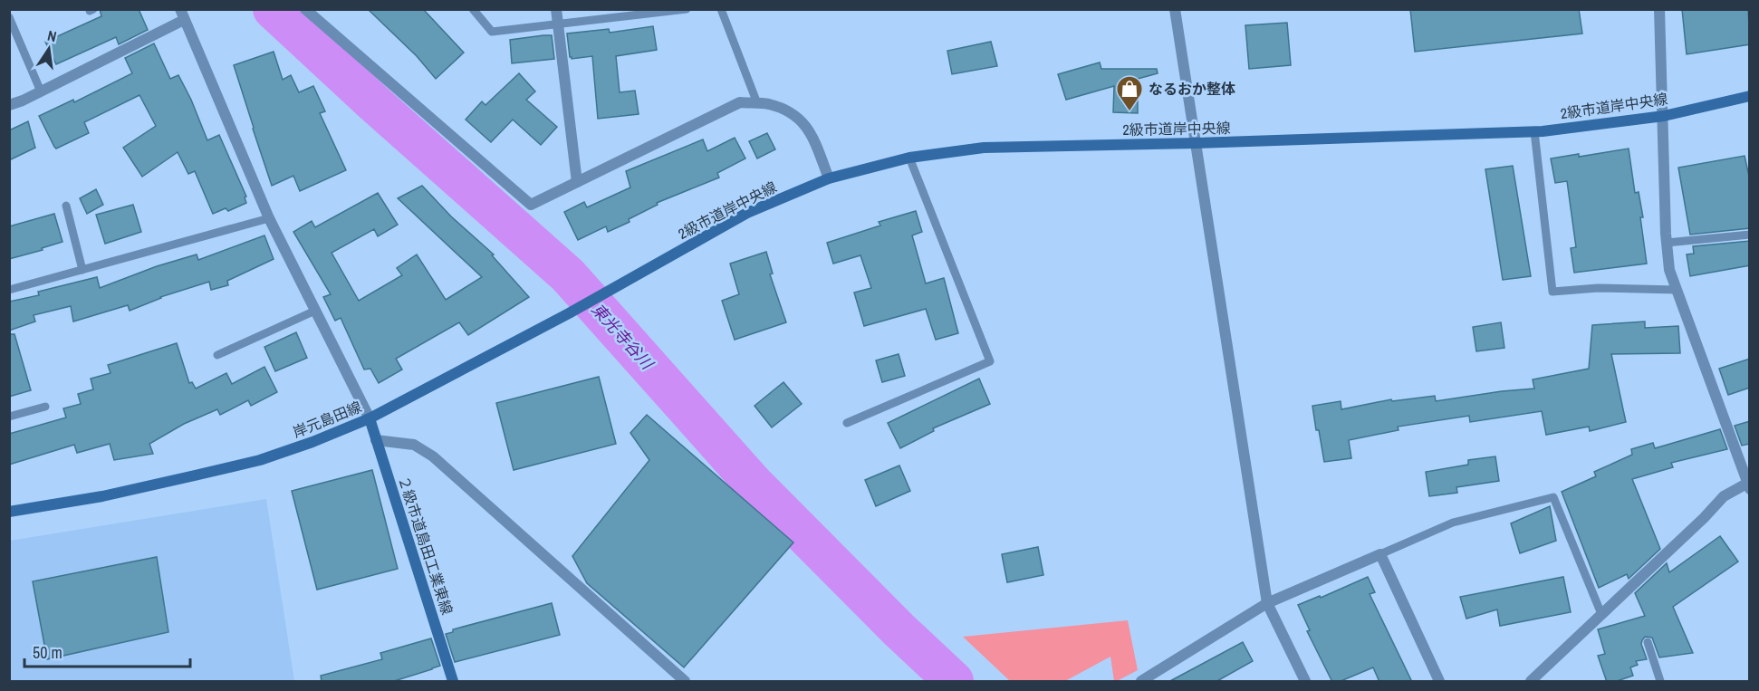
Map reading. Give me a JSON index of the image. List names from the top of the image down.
{
  "streets": {
    "street": ["2級市道岸中央線", "岸元島田線", "２級市道島田工業東線"]
  },
  "crossings": [
    ["2級市道岸中央線", "岸元島田線"],
    ["岸元島田線", "２級市道島田工業東線"]
  ],
  "water": ["東光寺谷川"],
  "places": {
    "shop": ["なるおか整体"]
  },
  "scale_bar": "50 m",
  "north": "top"
}
